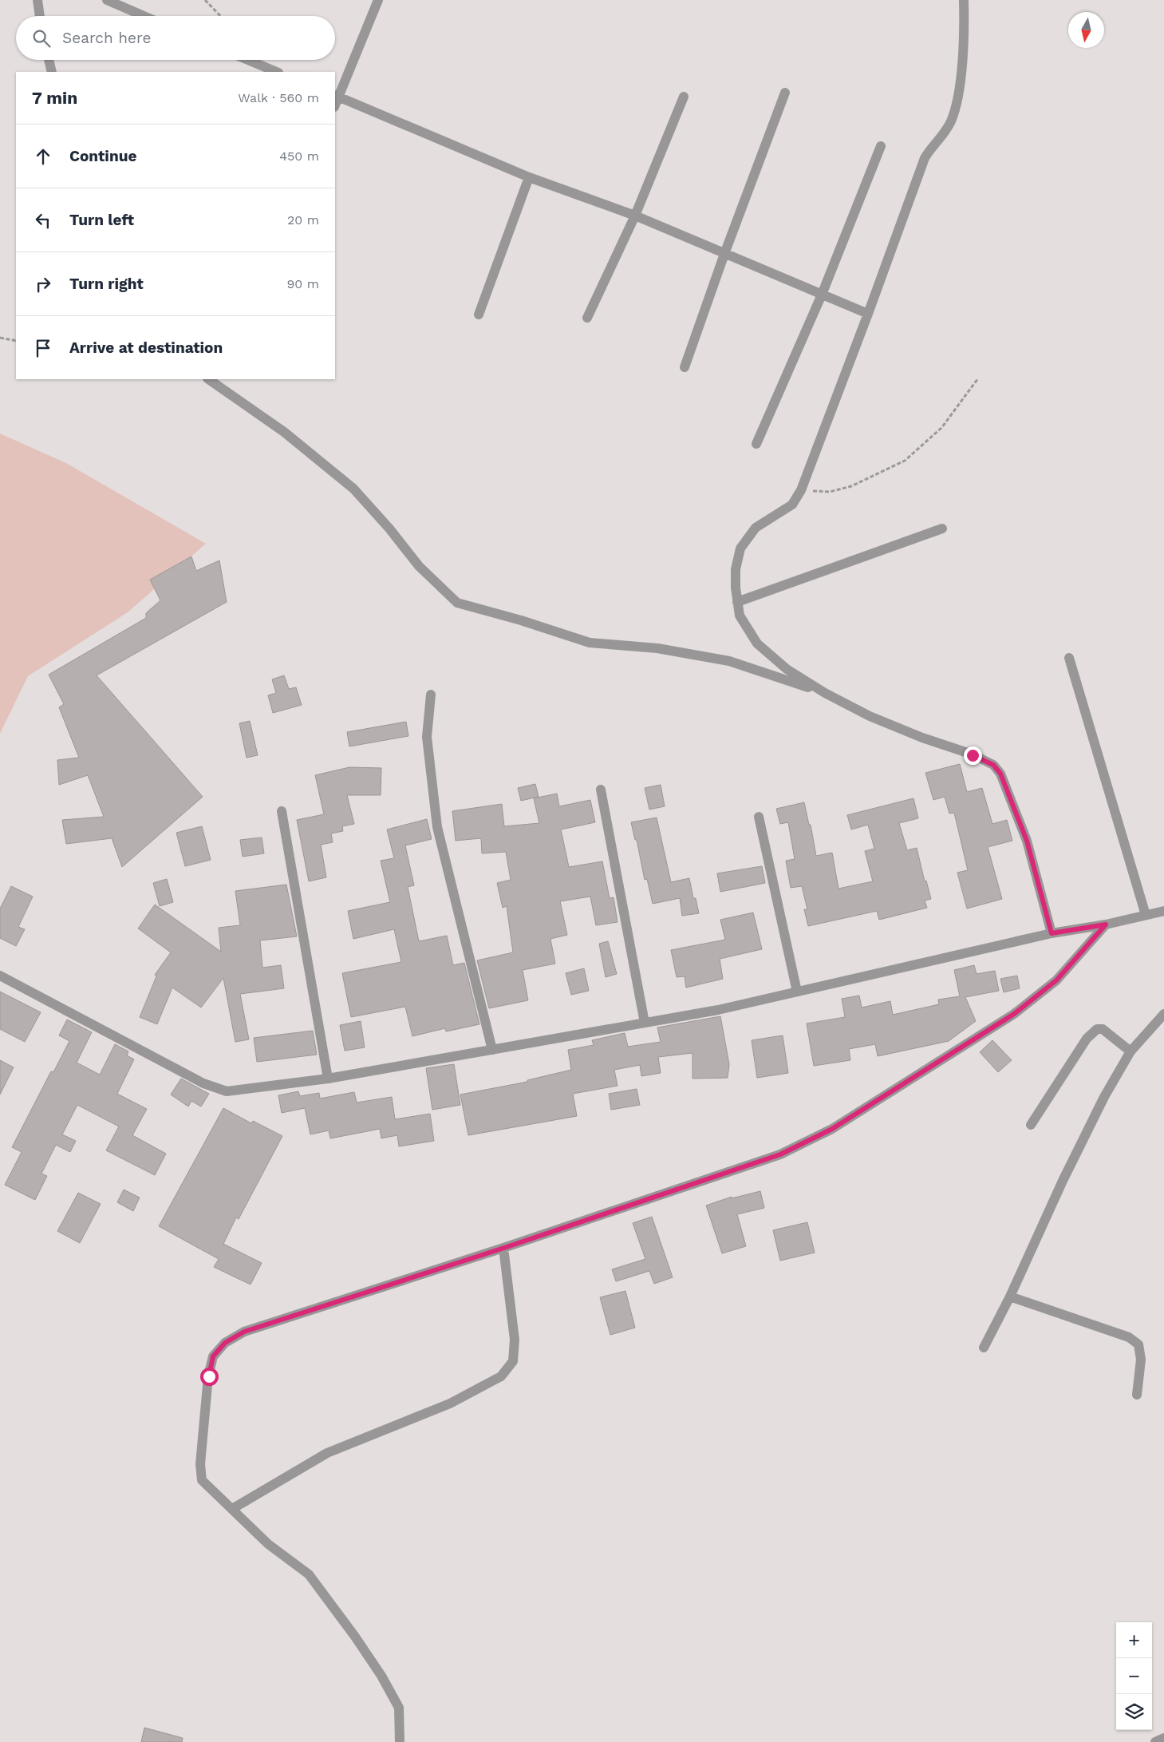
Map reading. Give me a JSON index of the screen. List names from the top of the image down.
{
  "north": "bottom",
  "page": {
    "search": "Search here",
    "heading": ["7 min", "Walk · 560 m"],
    "list": [
      ["Continue", "450 m"],
      ["Turn left", "20 m"],
      ["Turn right", "90 m"],
      "Arrive at destination"
    ],
    "map_buttons": ["+", "−"]
  }
}
